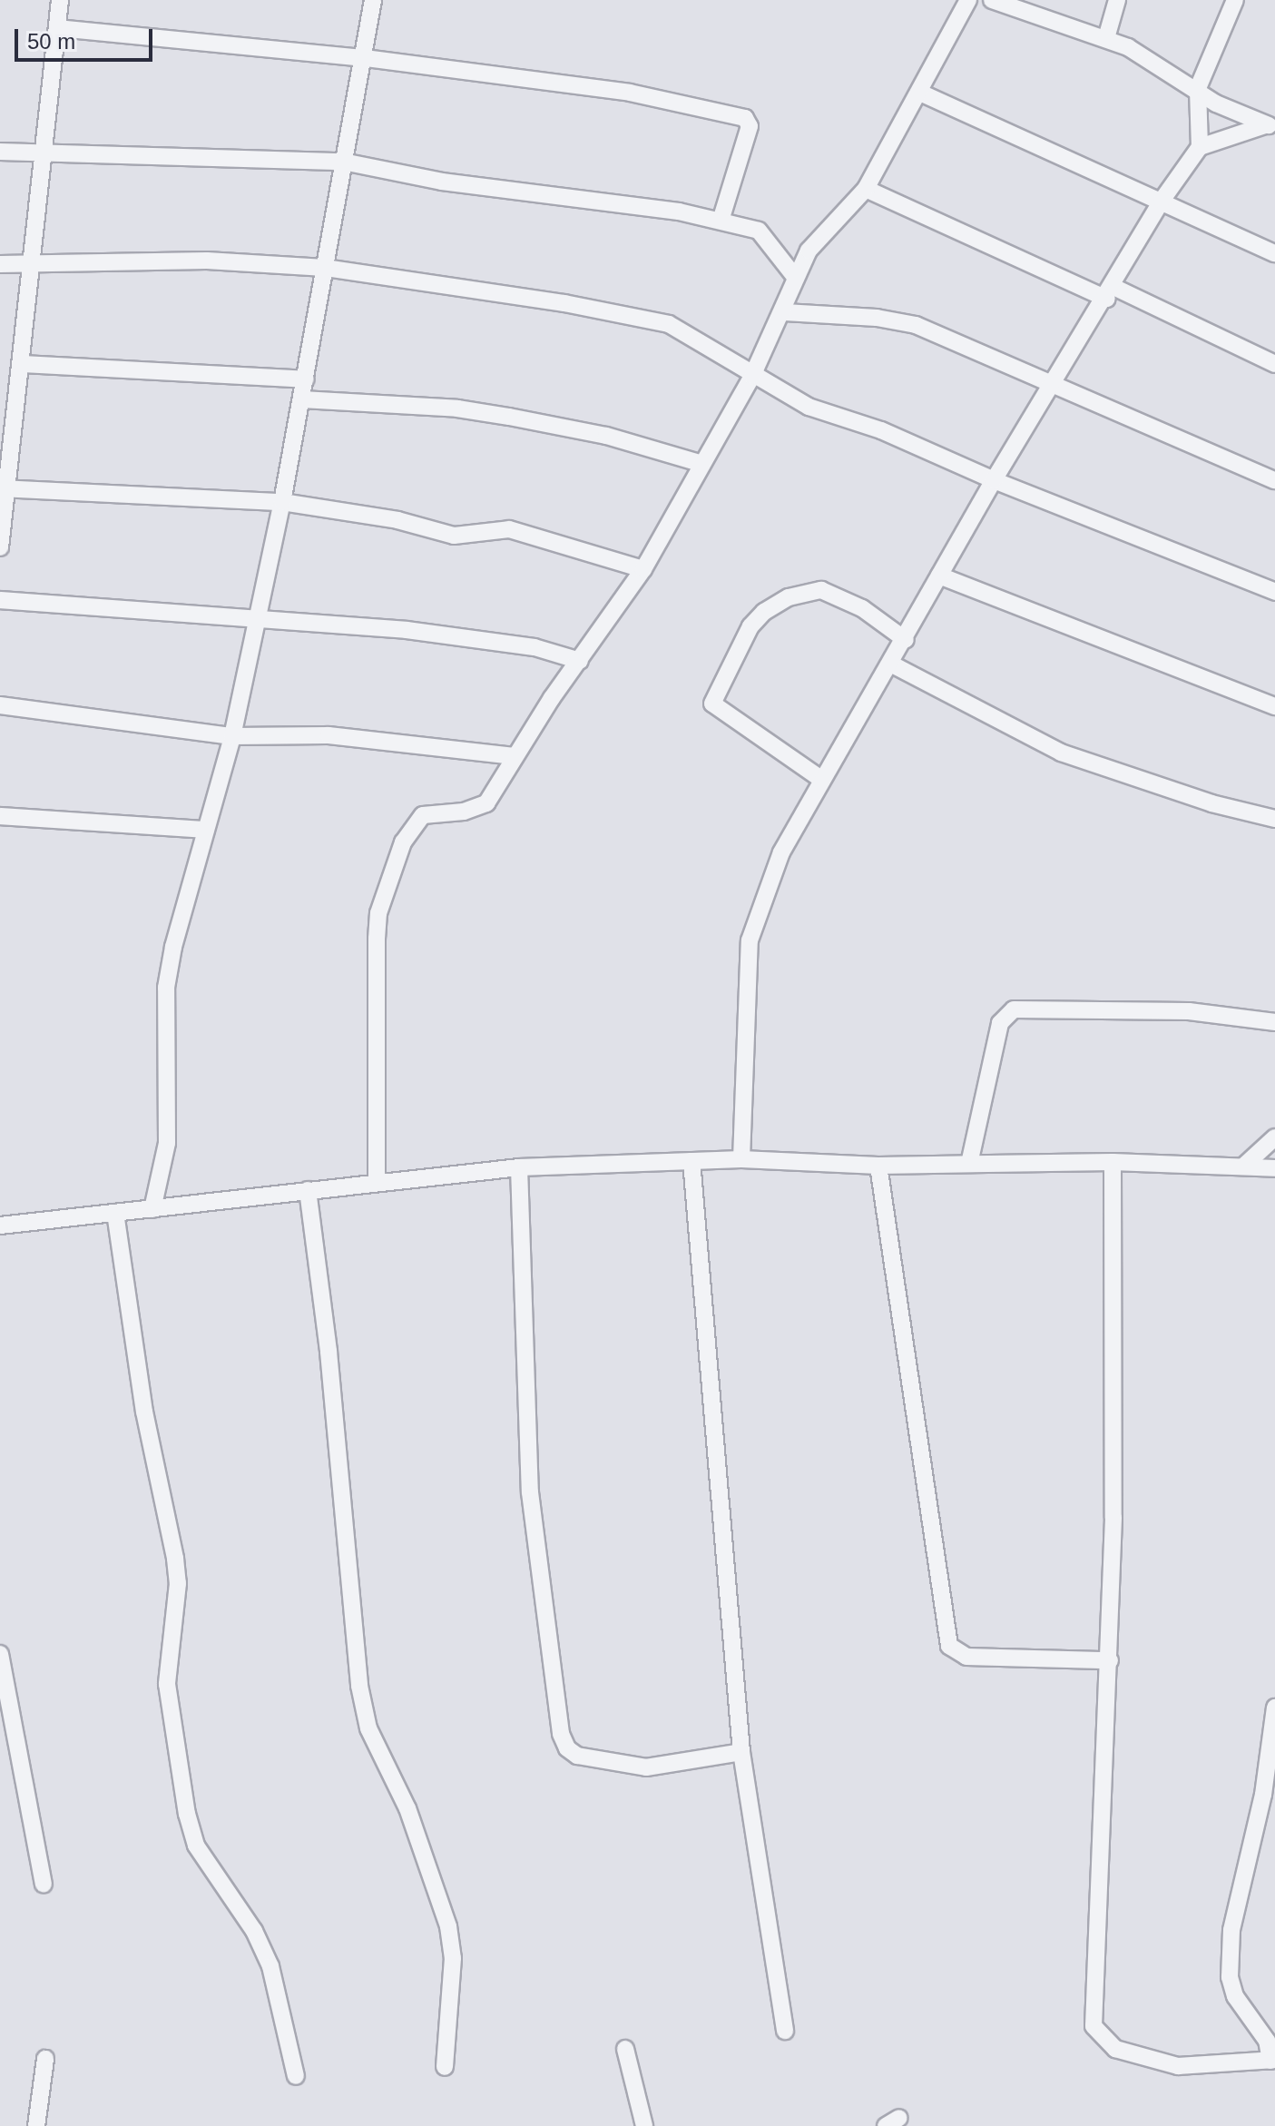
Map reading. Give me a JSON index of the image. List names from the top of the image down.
{
  "scale_bar": "50 m"
}
